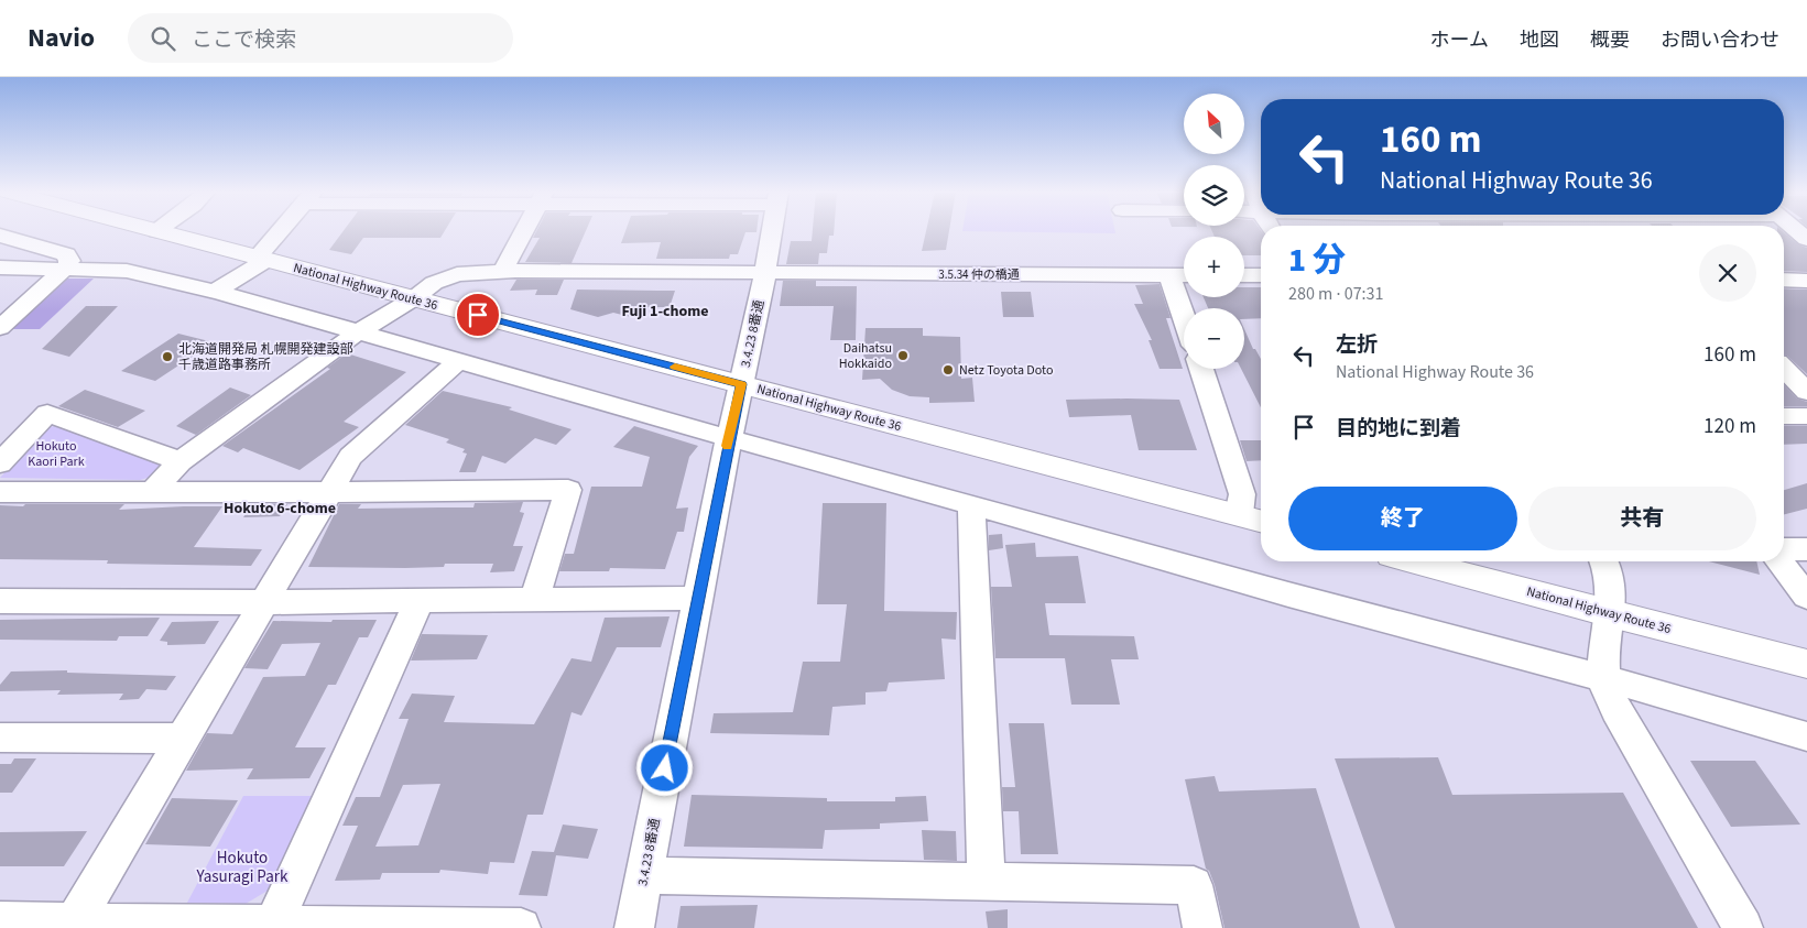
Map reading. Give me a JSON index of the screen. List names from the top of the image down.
{
  "streets": {
    "highway": ["National Highway Route 36"],
    "street": ["3.5.34 仲の橋通", "3.4.23 8番通"]
  },
  "crossings": [
    ["3.5.34 仲の橋通", "National Highway Route 36"],
    ["3.5.34 仲の橋通", "3.4.23 8番通"],
    ["National Highway Route 36", "3.4.23 8番通"]
  ],
  "districts": ["Fuji 1-chome", "Hokuto 6-chome"],
  "parks": ["Hokuto Kaori Park", "Hokuto Yasuragi Park"],
  "places": ["Daihatsu Hokkaido", "北海道開発局 札幌開発建設部 千歳道路事務所", "Netz Toyota Doto"],
  "north": "top left",
  "page": {
    "header": "Navio",
    "search": "ここで検索",
    "nav": [
      "ホーム",
      "地図",
      "概要",
      "お問い合わせ"
    ],
    "map_buttons": ["+", "−"],
    "turn": ["160 m", "National Highway Route 36"],
    "heading": ["1 分", "280 m · 07:31"],
    "list": [
      {
        "name": "左折",
        "note": "National Highway Route 36",
        "value": "160 m"
      },
      {
        "name": "目的地に到着",
        "value": "120 m"
      }
    ],
    "buttons": ["終了", "共有"]
  }
}
